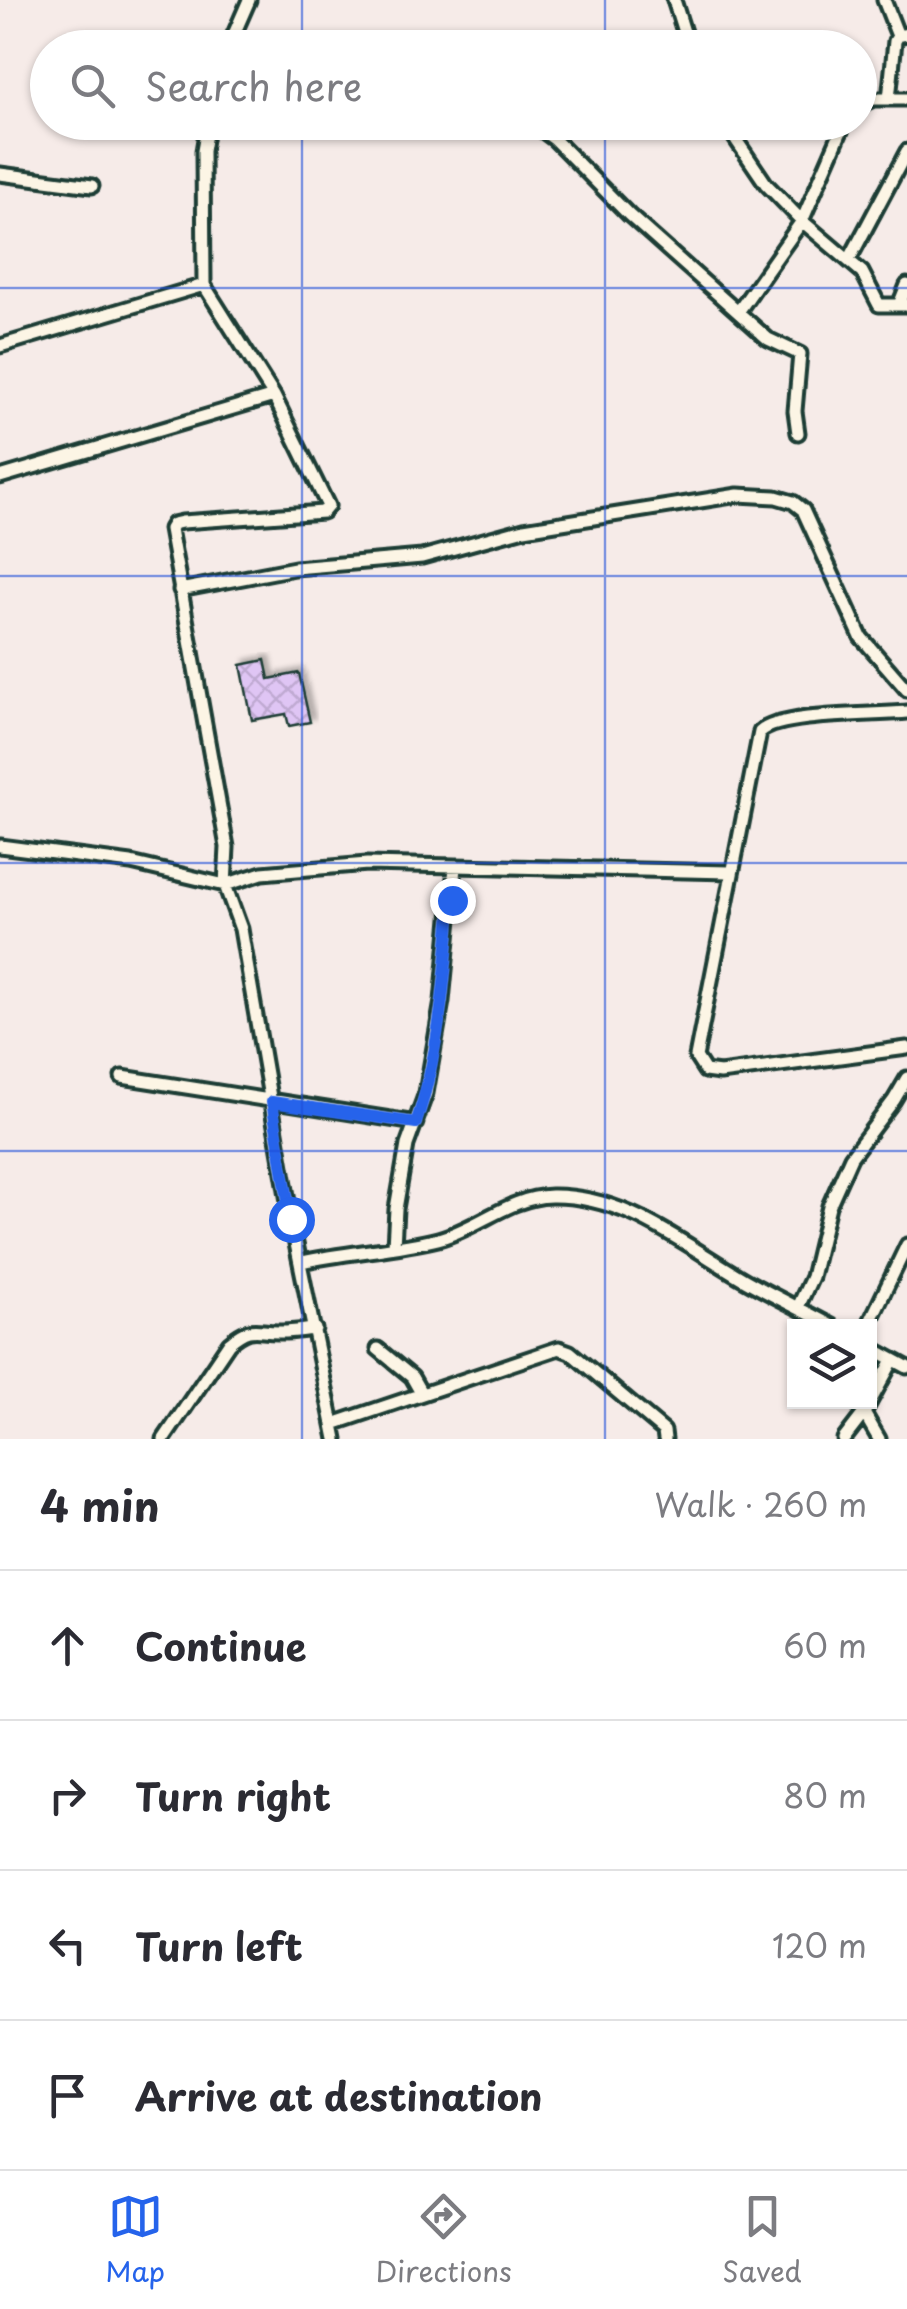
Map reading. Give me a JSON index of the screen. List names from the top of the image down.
{
  "page": {
    "search": "Search here",
    "heading": ["4 min", "Walk · 260 m"],
    "list": [
      ["Continue", "60 m"],
      ["Turn right", "80 m"],
      ["Turn left", "120 m"],
      "Arrive at destination"
    ],
    "nav": ["Map", "Directions", "Saved"]
  }
}
